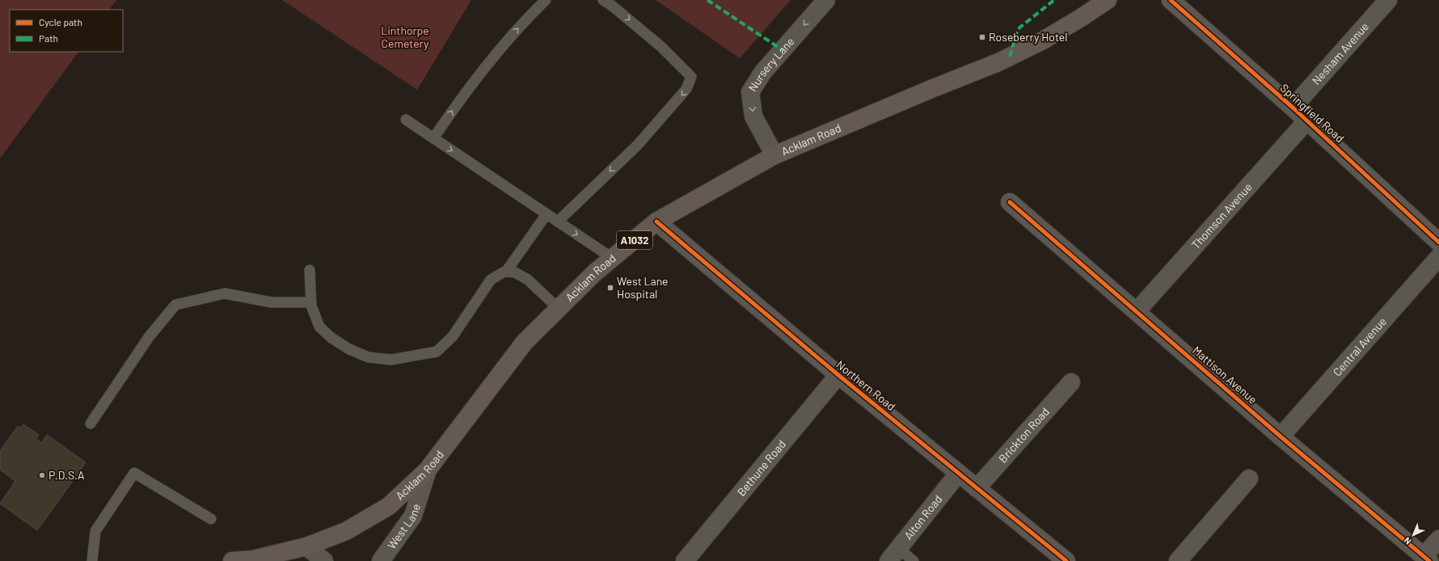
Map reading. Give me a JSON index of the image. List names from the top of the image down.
{
  "streets": {
    "main road": ["Acklam Road", "A1032"],
    "street": [
      "Nesham Avenue",
      "Nursery Lane",
      "Springfield Road",
      "Thomson Avenue",
      "Central Avenue",
      "Mattison Avenue",
      "Northern Road",
      "Brickton Road",
      "Bethune Road",
      "Alton Road",
      "West Lane"
    ]
  },
  "crossings": [
    ["Nesham Avenue", "Springfield Road"],
    ["Nursery Lane", "Acklam Road"],
    ["Springfield Road", "Thomson Avenue"],
    ["Acklam Road", "Northern Road"],
    ["Acklam Road", "West Lane"],
    ["Thomson Avenue", "Mattison Avenue"],
    ["Central Avenue", "Mattison Avenue"],
    ["Northern Road", "Brickton Road"],
    ["Northern Road", "Bethune Road"],
    ["Northern Road", "Alton Road"]
  ],
  "one_way": ["Nursery Lane"],
  "parks": ["Linthorpe Cemetery"],
  "places": {
    "transit": ["Roseberry Hotel", "West Lane Hospital"],
    "other": ["P.D.S.A"]
  },
  "legend": ["Cycle path", "Path"],
  "north": "bottom left"
}
